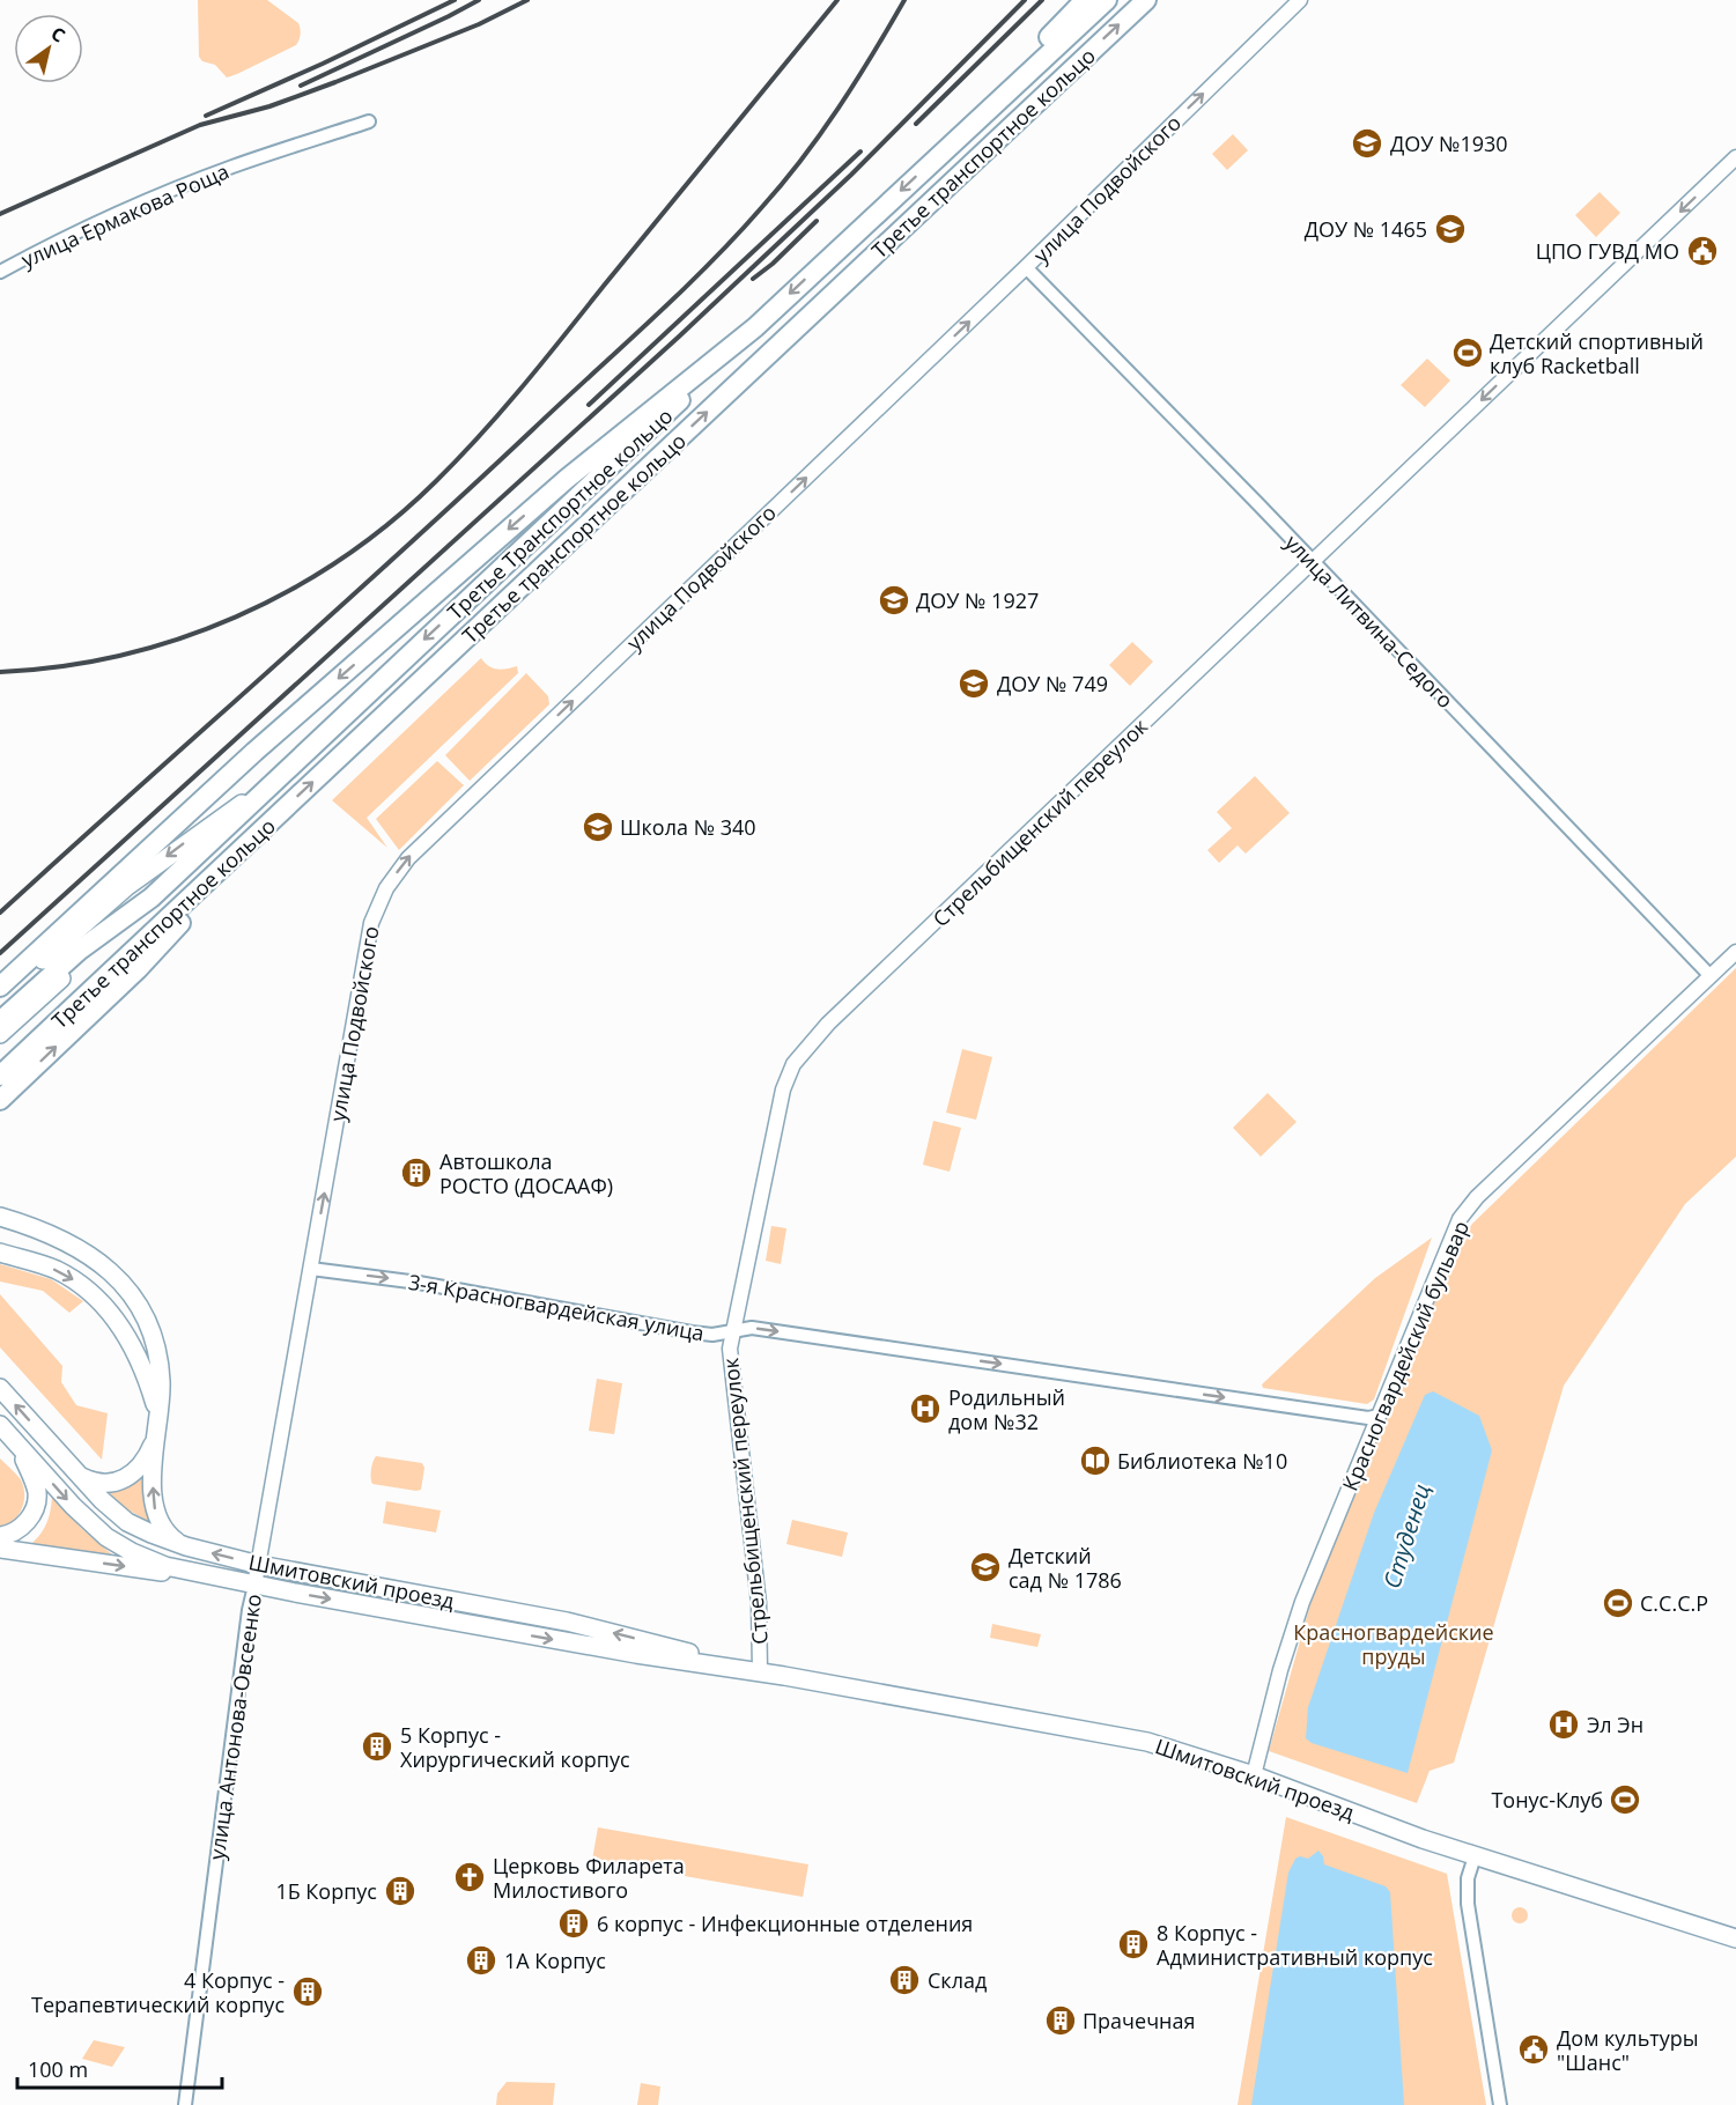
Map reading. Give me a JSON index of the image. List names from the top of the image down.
{
  "streets": {
    "main road": ["Третье транспортное кольцо", "Третье Транспортное кольцо", "Шмитовский проезд"],
    "street": [
      "улица Подвойского",
      "улица Ермакова Роща",
      "улица Литвина-Седого",
      "Стрельбищенский переулок",
      "3-я Красногвардейская улица",
      "Красногвардейский бульвар",
      "улица Антонова-Овсеенко"
    ]
  },
  "crossings": [
    ["Третье транспортное кольцо", "Третье Транспортное кольцо"],
    ["улица Подвойского", "улица Литвина-Седого"],
    ["улица Подвойского", "3-я Красногвардейская улица"],
    ["улица Подвойского", "улица Антонова-Овсеенко"],
    ["улица Литвина-Седого", "Стрельбищенский переулок"],
    ["улица Литвина-Седого", "Красногвардейский бульвар"],
    ["Стрельбищенский переулок", "3-я Красногвардейская улица"],
    ["Стрельбищенский переулок", "Шмитовский проезд"],
    ["3-я Красногвардейская улица", "Красногвардейский бульвар"],
    ["3-я Красногвардейская улица", "улица Антонова-Овсеенко"],
    ["Красногвардейский бульвар", "Шмитовский проезд"],
    ["Шмитовский проезд", "улица Антонова-Овсеенко"]
  ],
  "one_way": ["улица Подвойского", "Третье Транспортное кольцо", "3-я Красногвардейская улица"],
  "water": ["Студенец"],
  "parks": ["Красногвардейские пруды"],
  "places": {
    "school or university": [
      "ДОУ №1930",
      "ДОУ № 1465",
      "ДОУ № 1927",
      "ДОУ № 749",
      "Школа № 340",
      "Детский сад № 1786"
    ],
    "public building": ["ЦПО ГУВД МО", "Дом культуры \"Шанс\""],
    "sports": ["Детский спортивный клуб Racketball", "С.С.С.Р", "Тонус-Клуб"],
    "building": [
      "Автошкола РОСТО (ДОСААФ)",
      "5 Корпус - Хирургический корпус",
      "1Б Корпус",
      "6 корпус - Инфекционные отделения",
      "8 Корпус - Административный корпус",
      "1А Корпус",
      "Склад",
      "4 Корпус - Терапевтический корпус",
      "Прачечная"
    ],
    "hospital": ["Родильный дом №32", "Эл Эн"],
    "library": ["Библиотека №10"],
    "church": ["Церковь Филарета Милостивого"]
  },
  "scale_bar": "100 m",
  "north": "top right"
}
